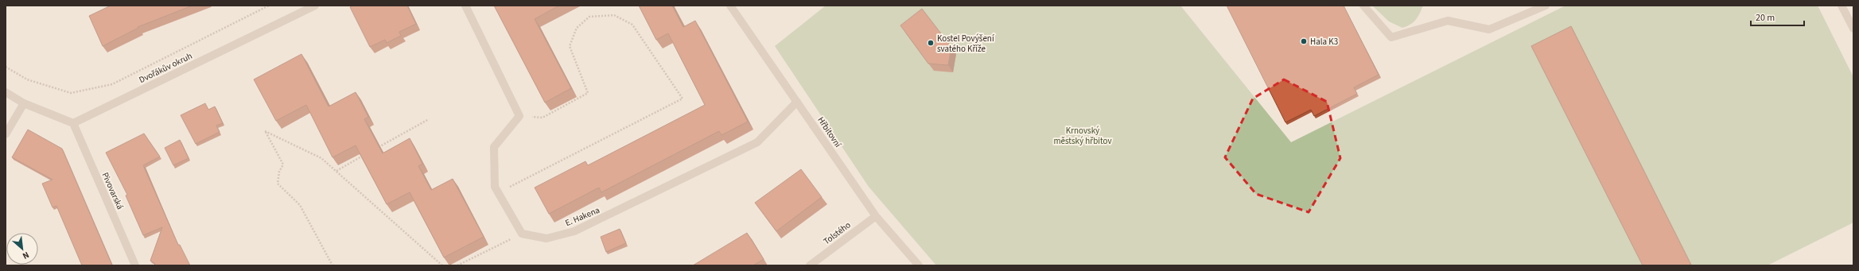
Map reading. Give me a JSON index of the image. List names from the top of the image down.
{
  "streets": {
    "street": [
      "Dvořákův okruh",
      "Hřbitovní",
      "Pivovarská",
      "E. Hakena",
      "Tolstého"
    ]
  },
  "crossings": [
    ["Dvořákův okruh", "Pivovarská"],
    ["Hřbitovní", "E. Hakena"],
    ["Hřbitovní", "Tolstého"]
  ],
  "parks": ["Krnovský městský hřbitov"],
  "places": ["Hala K3", "Kostel Povýšení svatého Kříže"],
  "scale_bar": "20 m",
  "north": "bottom right"
}
